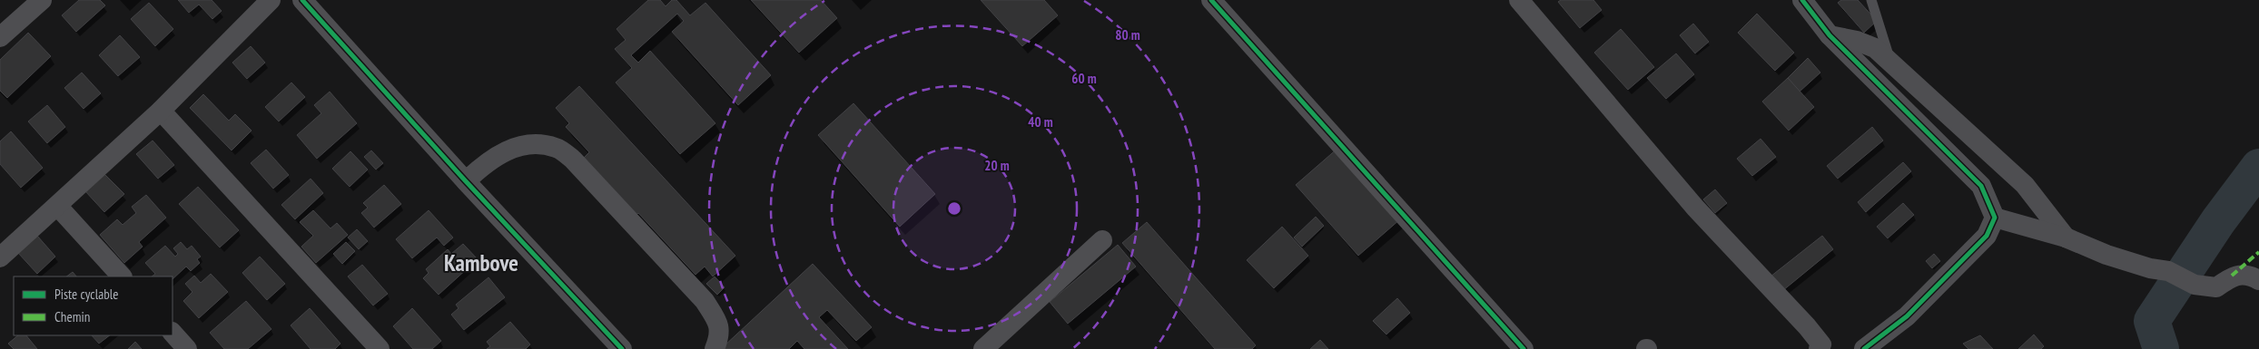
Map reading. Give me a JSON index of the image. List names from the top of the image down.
{
  "districts": ["Kambove"],
  "legend": ["Piste cyclable", "Chemin"],
  "rings": [
    "80 m",
    "60 m",
    "40 m",
    "20 m"
  ]
}
